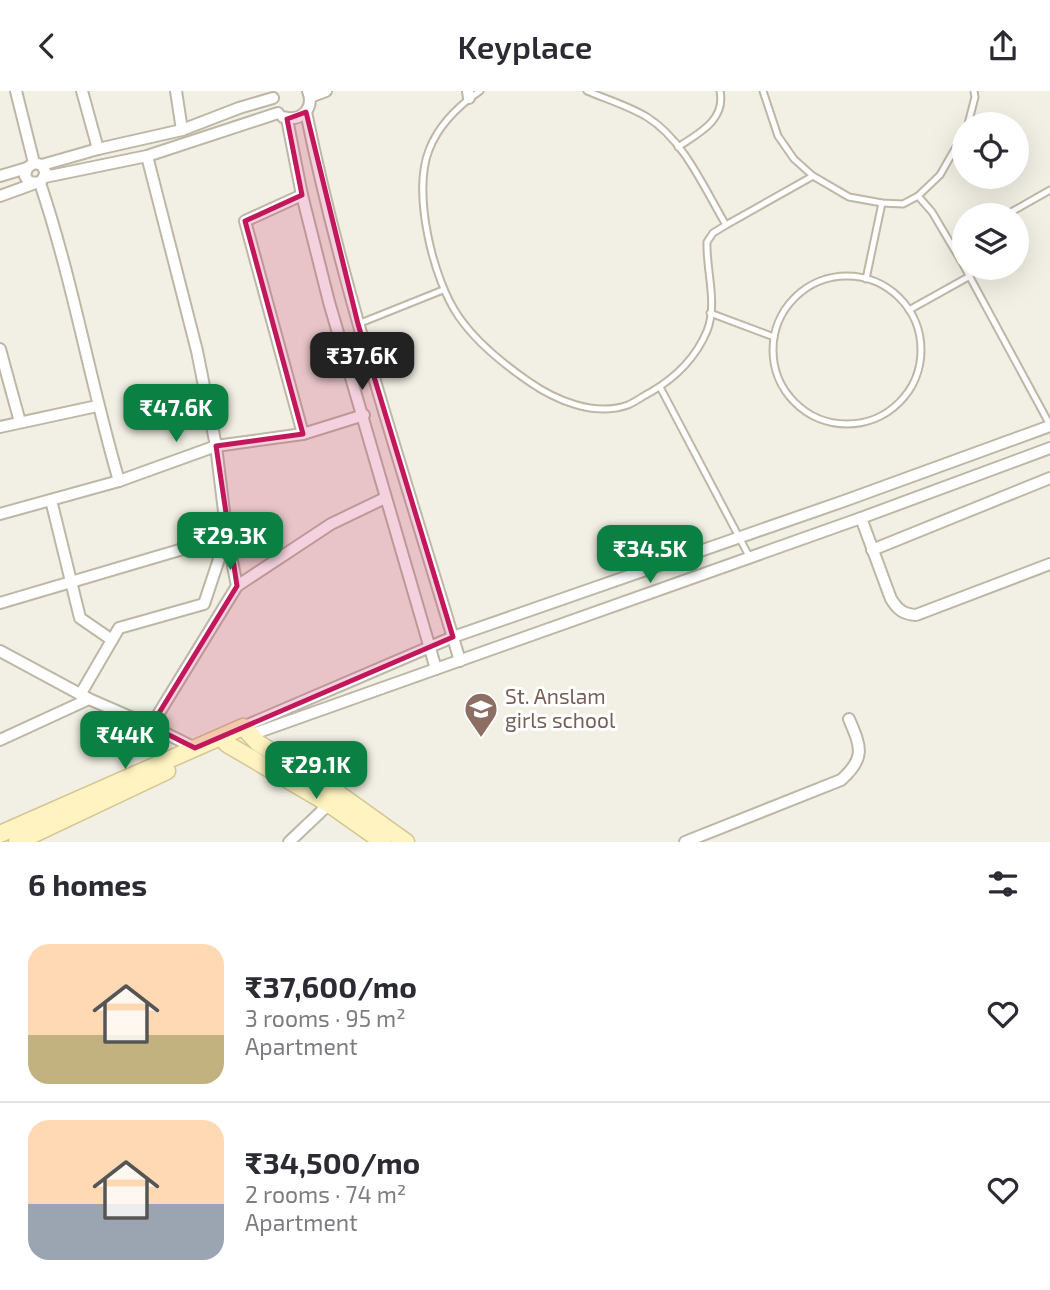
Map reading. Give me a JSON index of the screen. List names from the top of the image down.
{
  "places": {
    "school or university": ["St. Anslam girls school"]
  },
  "page": {
    "header": "Keyplace",
    "price": [
      "₹37.6K",
      "₹47.6K",
      "₹29.3K",
      "₹34.5K",
      "₹44K",
      "₹29.1K"
    ],
    "heading": "6 homes",
    "list": [
      {
        "name": "₹37,600/mo",
        "note": "3 rooms · 95 m² · Apartment"
      },
      {
        "name": "₹34,500/mo",
        "note": "2 rooms · 74 m² · Apartment"
      }
    ]
  }
}
